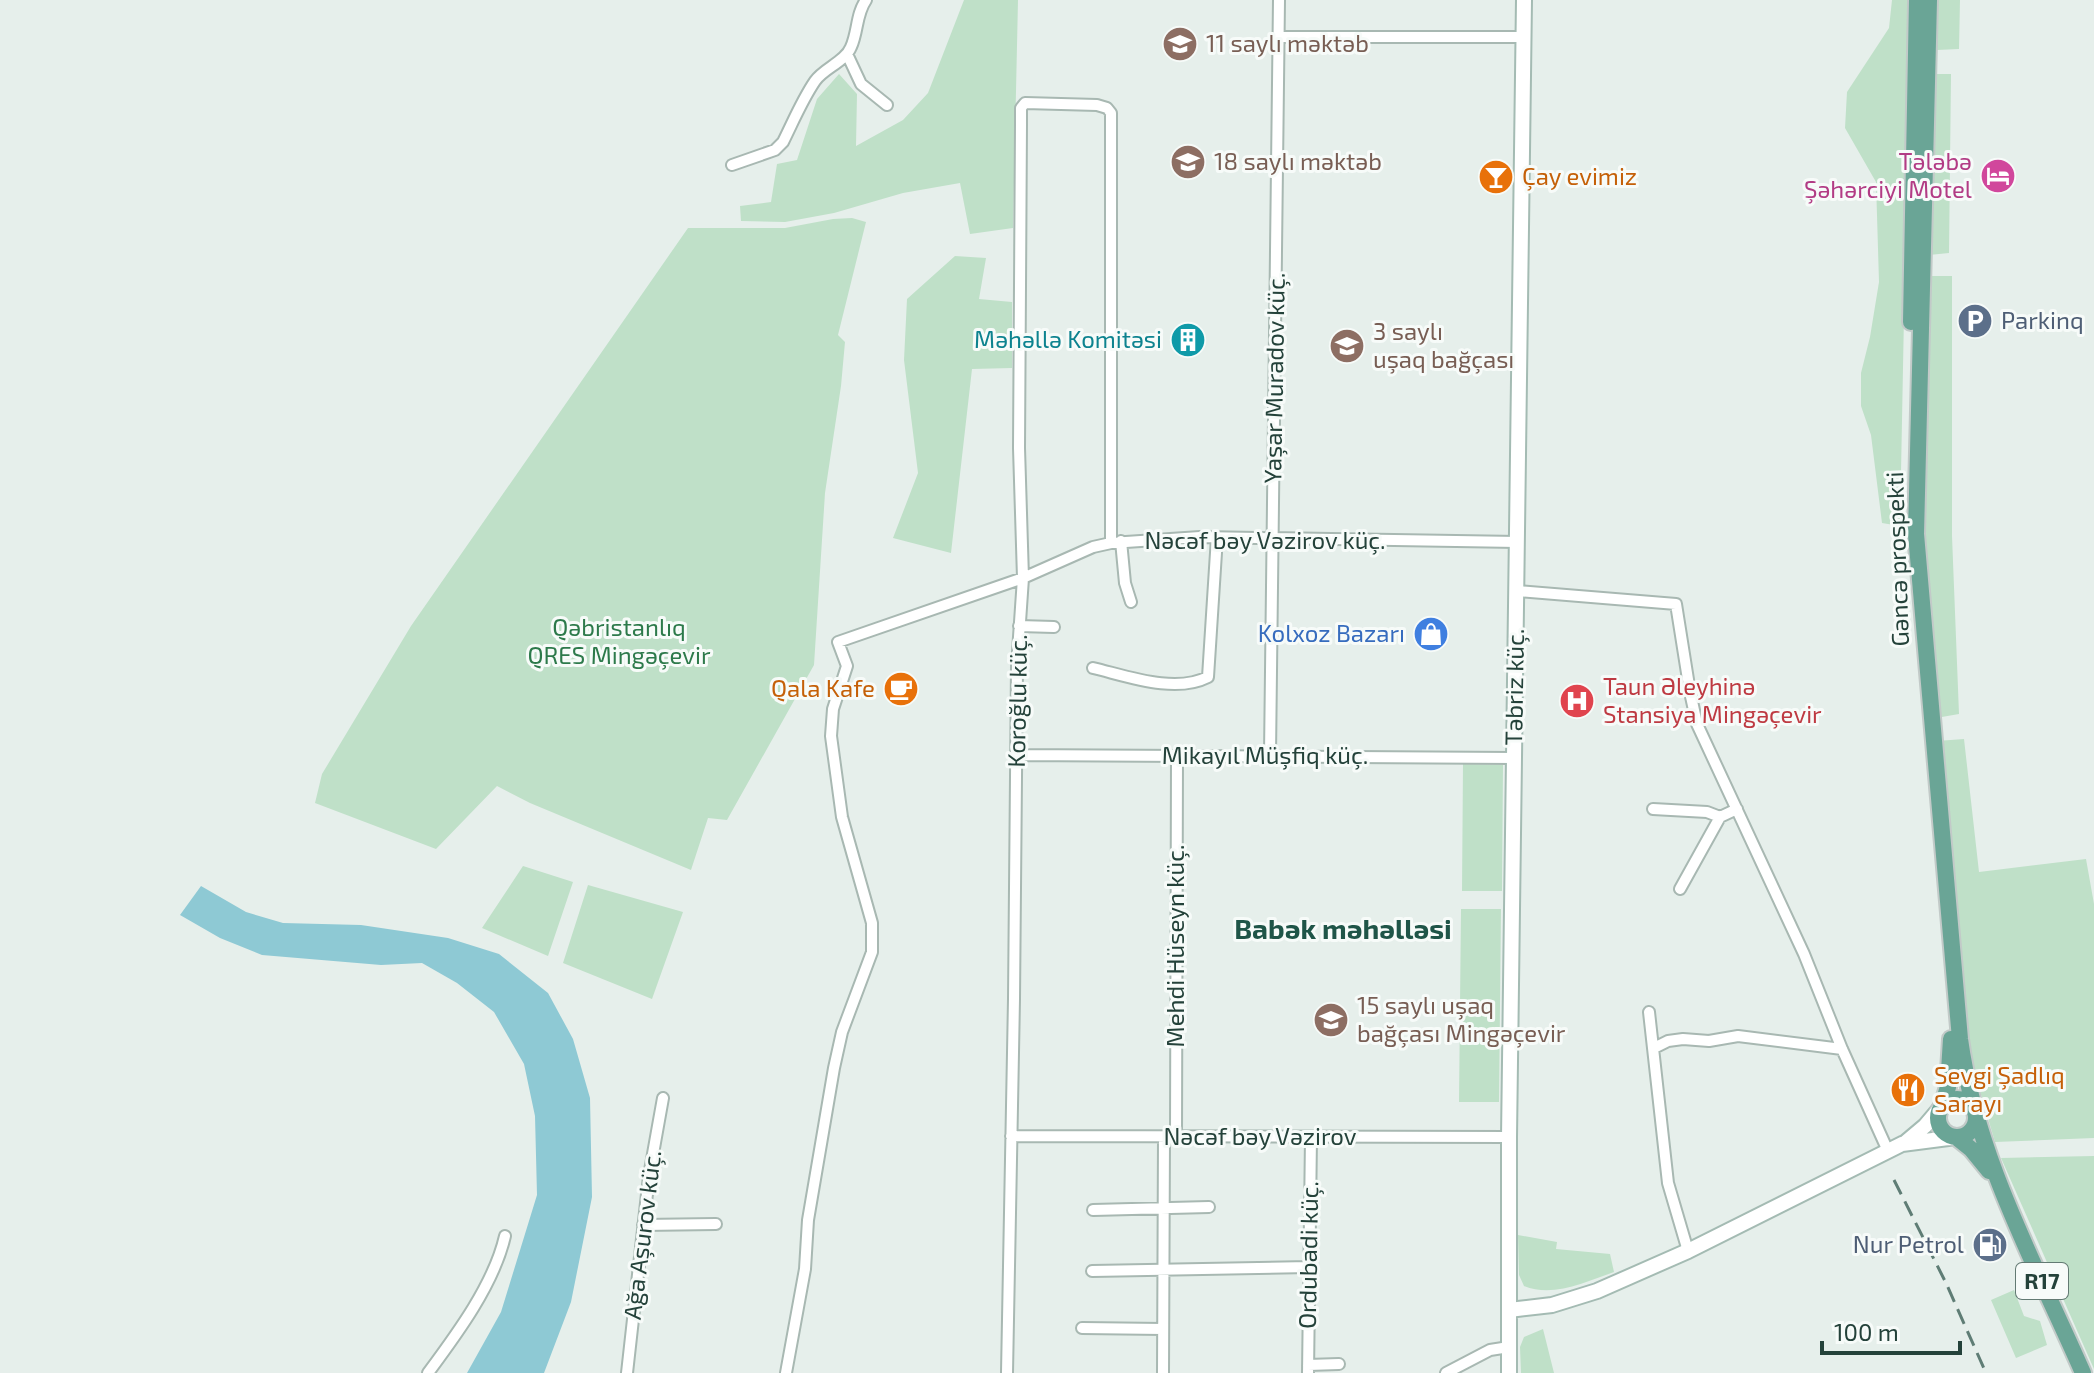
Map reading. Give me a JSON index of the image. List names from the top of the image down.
{
  "streets": {
    "main road": ["Gəncə prospekti", "Təbriz küç.", "R17"],
    "street": [
      "Yaşar Muradov küç.",
      "Nəcəf bəy Vəzirov küç.",
      "Koroğlu küç.",
      "Mikayıl Müşfiq küç.",
      "Mehdi Hüseyn küç.",
      "Nəcəf bəy Vəzirov",
      "Ağa Aşurov küç.",
      "Ordubadi küç."
    ]
  },
  "crossings": [
    ["Yaşar Muradov küç.", "Nəcəf bəy Vəzirov küç."],
    ["Yaşar Muradov küç.", "Mikayıl Müşfiq küç."],
    ["Nəcəf bəy Vəzirov küç.", "Təbriz küç."],
    ["Nəcəf bəy Vəzirov küç.", "Koroğlu küç."],
    ["Gəncə prospekti", "R17"],
    ["Təbriz küç.", "Mikayıl Müşfiq küç."],
    ["Təbriz küç.", "Nəcəf bəy Vəzirov"],
    ["Koroğlu küç.", "Mikayıl Müşfiq küç."],
    ["Koroğlu küç.", "Nəcəf bəy Vəzirov"],
    ["Mikayıl Müşfiq küç.", "Mehdi Hüseyn küç."],
    ["Mehdi Hüseyn küç.", "Nəcəf bəy Vəzirov"],
    ["Nəcəf bəy Vəzirov", "Ordubadi küç."]
  ],
  "districts": ["Babək məhəlləsi"],
  "parks": ["Qəbristanlıq QRES Mingəçevir"],
  "places": {
    "school or university": [
      "11 saylı məktəb",
      "18 saylı məktəb",
      "3 saylı uşaq bağçası",
      "15 saylı uşaq bağçası Mingəçevir"
    ],
    "hotel": ["Tələbə Şəhərciyi Motel"],
    "bar": ["Çay evimiz"],
    "parking": ["Parkinq"],
    "building": ["Məhəllə Komitəsi"],
    "shop": ["Kolxoz Bazarı"],
    "cafe": ["Qala Kafe"],
    "hospital": ["Taun Əleyhinə Stansiya Mingəçevir"],
    "restaurant": ["Sevgi Şadlıq Sarayı"],
    "fuel station": ["Nur Petrol"]
  },
  "scale_bar": "100 m"
}
